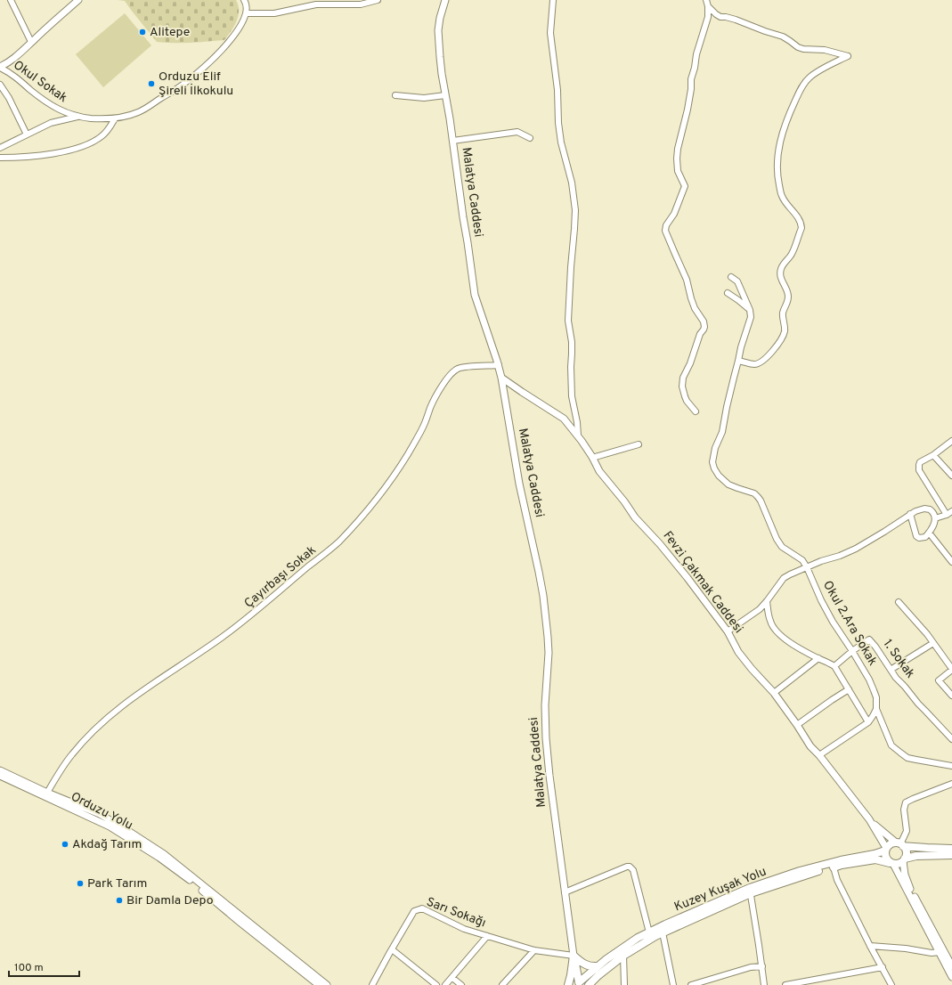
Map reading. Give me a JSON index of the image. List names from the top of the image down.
{
  "streets": {
    "main road": ["Kuzey Kuşak Yolu"],
    "street": [
      "Okul Sokak",
      "Malatya Caddesi",
      "Çayırbaşı Sokak",
      "Fevzi Çakmak Caddesi",
      "Okul 2.Ara Sokak",
      "1. Sokak",
      "Orduzu Yolu",
      "Sarı Sokağı"
    ]
  },
  "crossings": [
    ["Malatya Caddesi", "Çayırbaşı Sokak"],
    ["Malatya Caddesi", "Fevzi Çakmak Caddesi"],
    ["Malatya Caddesi", "Sarı Sokağı"],
    ["Okul 2.Ara Sokak", "1. Sokak"]
  ],
  "places": [
    "Alitepe",
    "Orduzu Elif Şireli İlkokulu",
    "Akdağ Tarım",
    "Park Tarım",
    "Bir Damla Depo"
  ],
  "scale_bar": "100 m"
}
